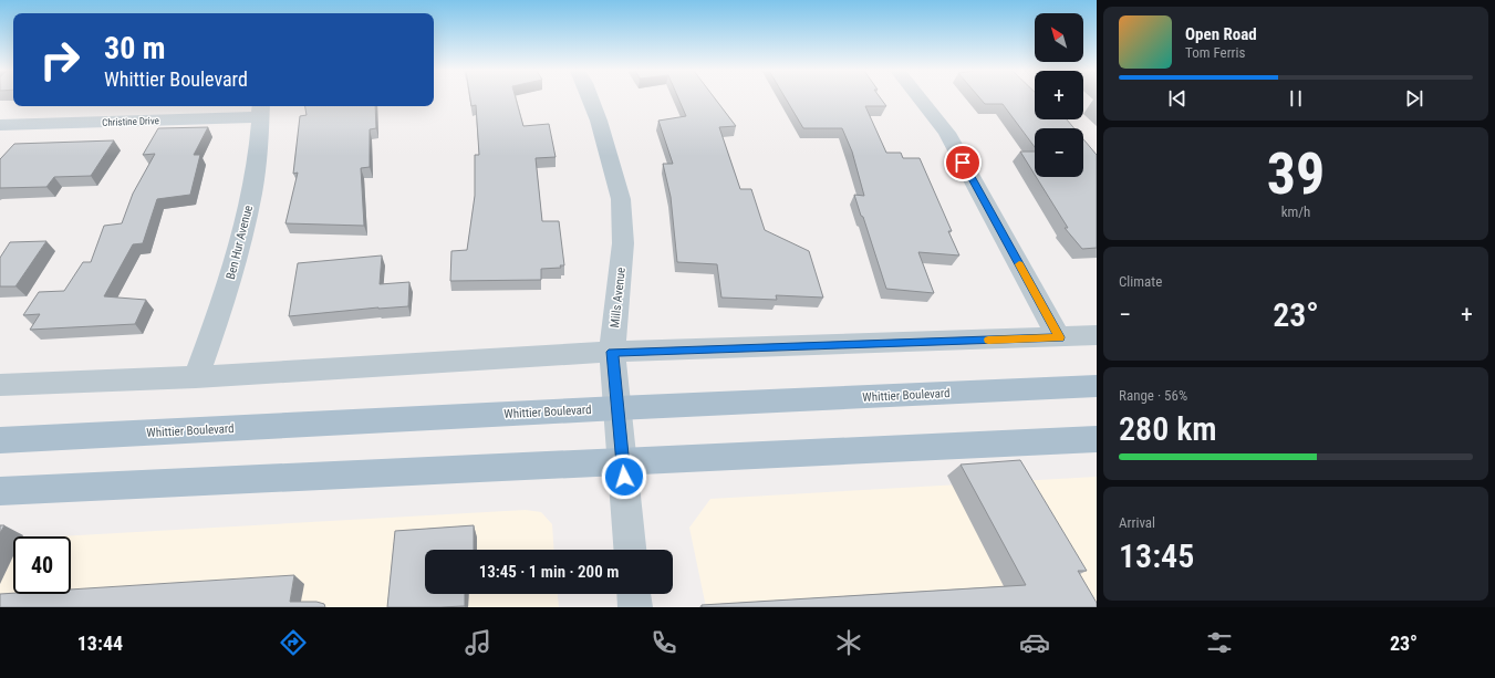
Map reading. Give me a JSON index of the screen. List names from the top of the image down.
{
  "streets": {
    "main road": ["Whittier Boulevard"],
    "street": ["Christine Drive", "Ben Hur Avenue", "Mills Avenue"]
  },
  "crossings": [
    ["Christine Drive", "Ben Hur Avenue"],
    ["Mills Avenue", "Whittier Boulevard"]
  ],
  "north": "top left",
  "page": {
    "map_buttons": ["+", "−"],
    "turn": ["30 m", "Whittier Boulevard"],
    "song": ["Open Road", "Tom Ferris"],
    "tile": [
      ["39", "km/h"],
      "Climate",
      ["Range · 56%", "280 km"],
      ["Arrival", "13:45"]
    ],
    "heat": ["−", "23°", "+"],
    "limit": "40",
    "trip": "13:45 · 1 min · 200 m",
    "tabs": ["13:44", "23°"]
  }
}
